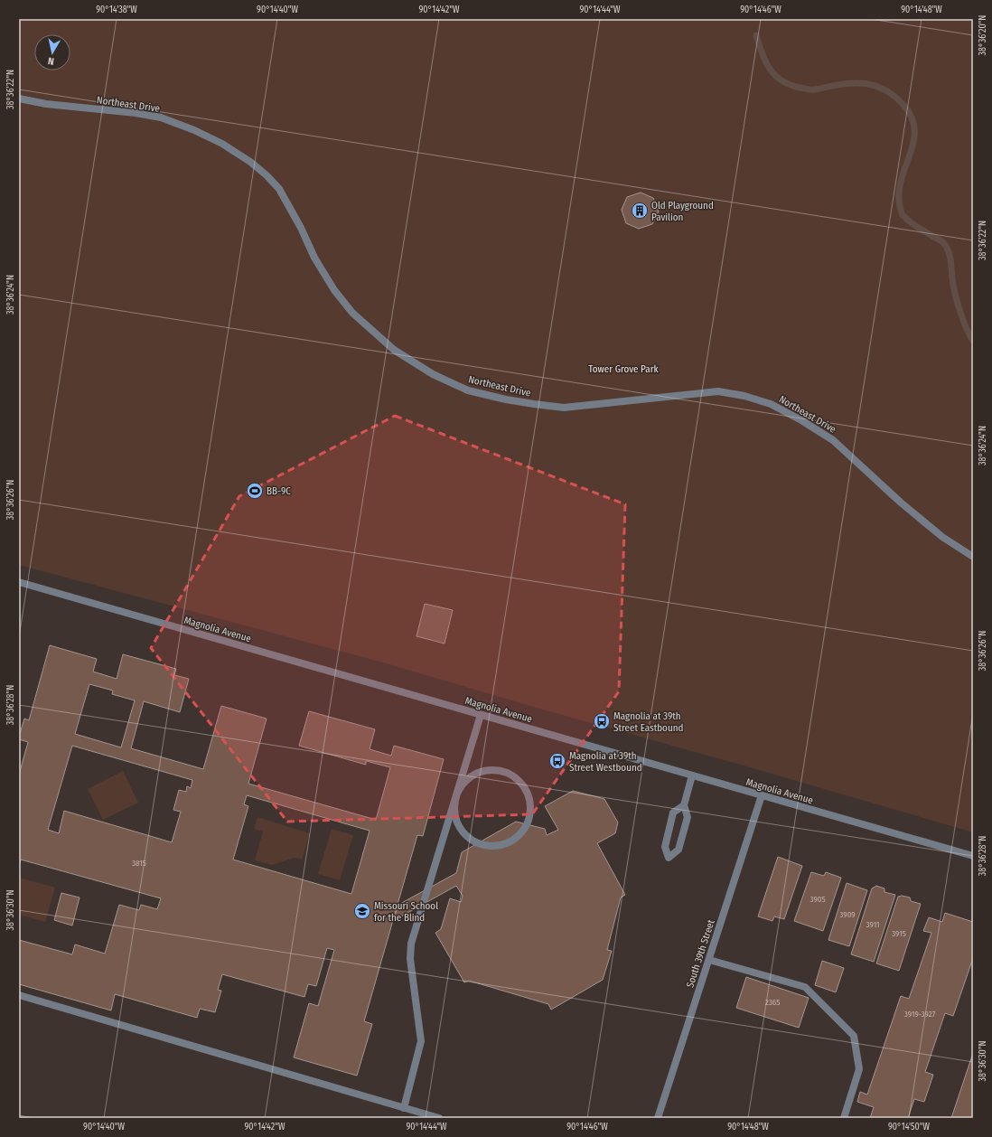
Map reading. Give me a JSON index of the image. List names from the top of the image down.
{
  "streets": {
    "street": ["Northeast Drive", "Magnolia Avenue", "South 39th Street"]
  },
  "crossings": [
    ["Magnolia Avenue", "South 39th Street"]
  ],
  "parks": ["Tower Grove Park"],
  "places": {
    "building": ["Old Playground Pavilion"],
    "sports": ["BB-9C"],
    "bus stop": ["Magnolia at 39th Street Eastbound", "Magnolia at 39th Street Westbound"],
    "school or university": ["Missouri School for the Blind"]
  },
  "house_numbers": [
    "3815",
    "3905",
    "3909",
    "3911",
    "3915",
    "2365",
    "3919-3927"
  ],
  "north": "bottom",
  "coordinates": [
    "90°14'38\"W",
    "90°14'40\"W",
    "90°14'42\"W",
    "90°14'44\"W",
    "90°14'46\"W",
    "90°14'48\"W",
    "38°36'20\"N",
    "38°36'22\"N",
    "38°36'24\"N",
    "38°36'26\"N",
    "38°36'28\"N",
    "38°36'30\"N",
    "90°14'50\"W"
  ]
}
